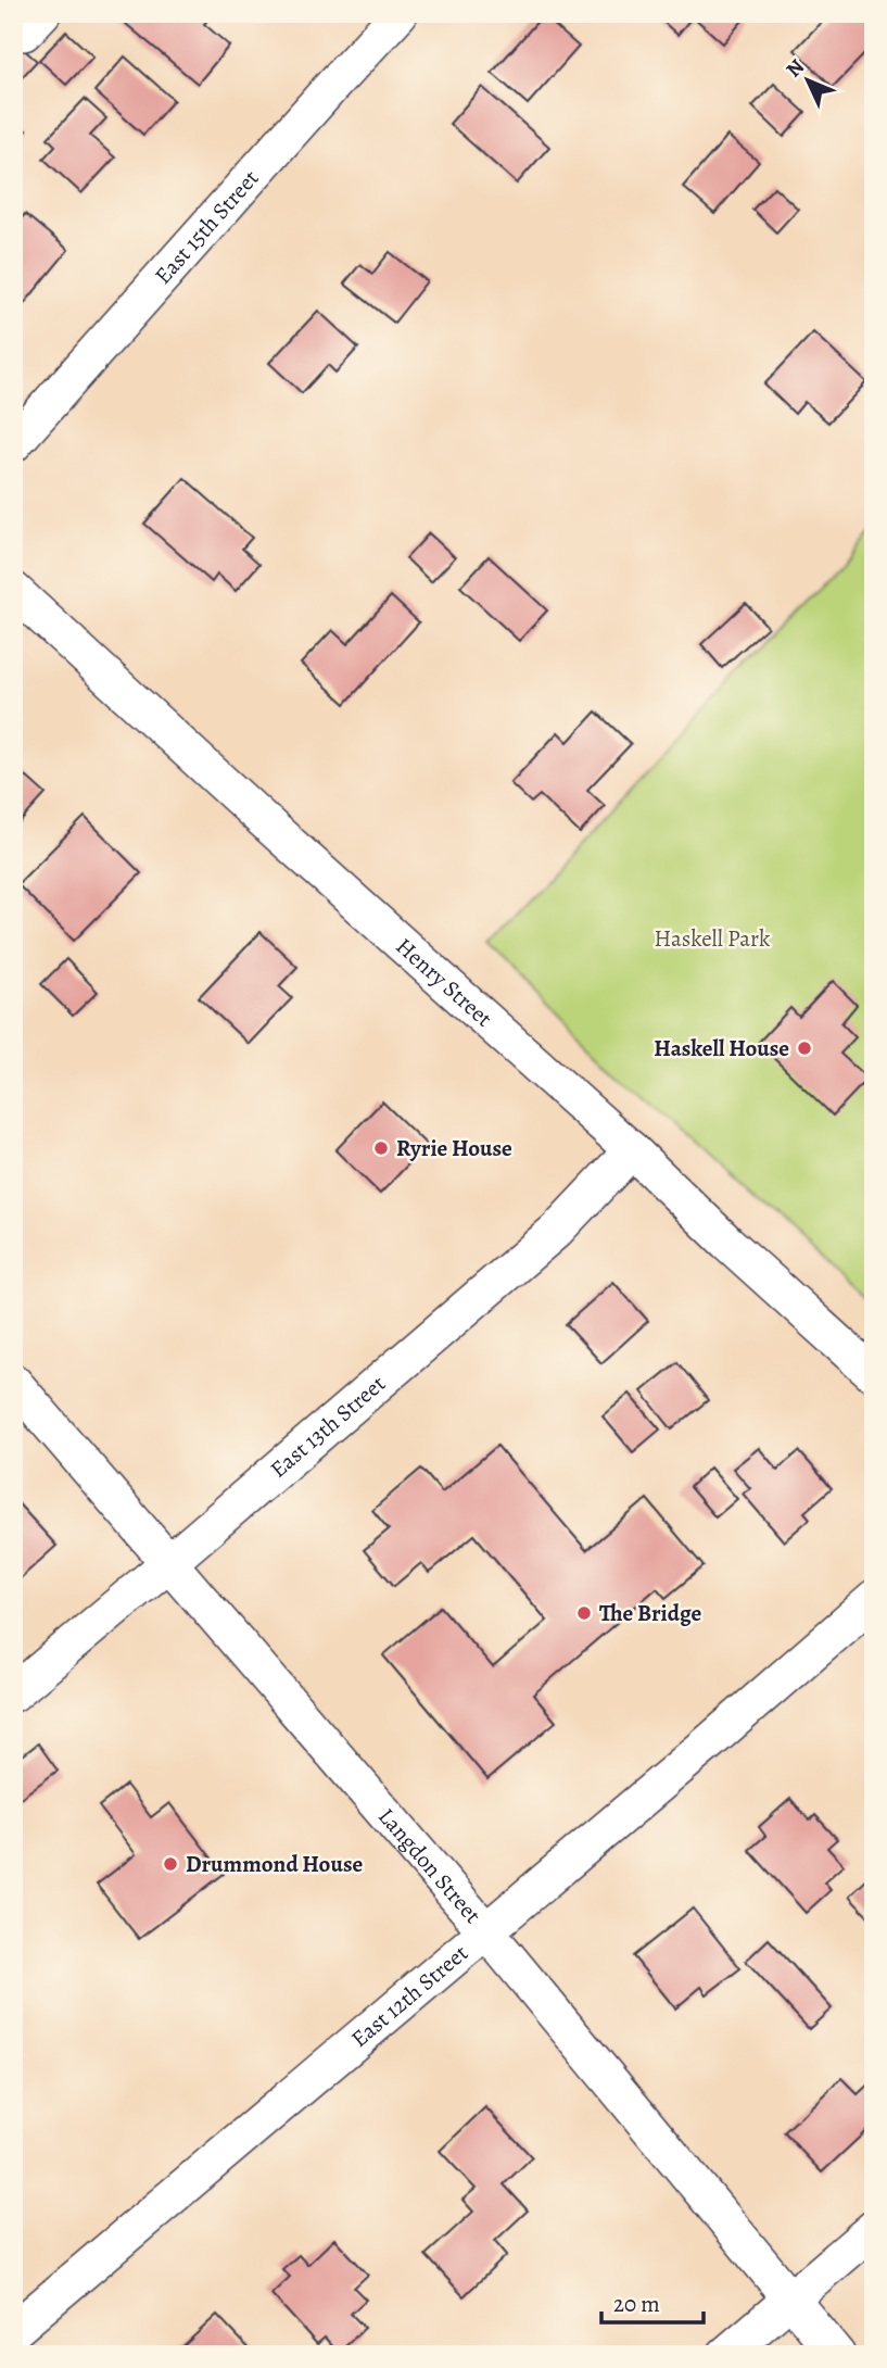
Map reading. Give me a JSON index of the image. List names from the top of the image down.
{
  "streets": {
    "street": [
      "East 15th Street",
      "Henry Street",
      "East 13th Street",
      "Langdon Street",
      "East 12th Street"
    ]
  },
  "crossings": [
    ["Henry Street", "East 13th Street"],
    ["East 13th Street", "Langdon Street"],
    ["Langdon Street", "East 12th Street"]
  ],
  "parks": ["Haskell Park"],
  "places": [
    "Haskell House",
    "Ryrie House",
    "The Bridge",
    "Drummond House"
  ],
  "scale_bar": "20 m",
  "north": "top left"
}
